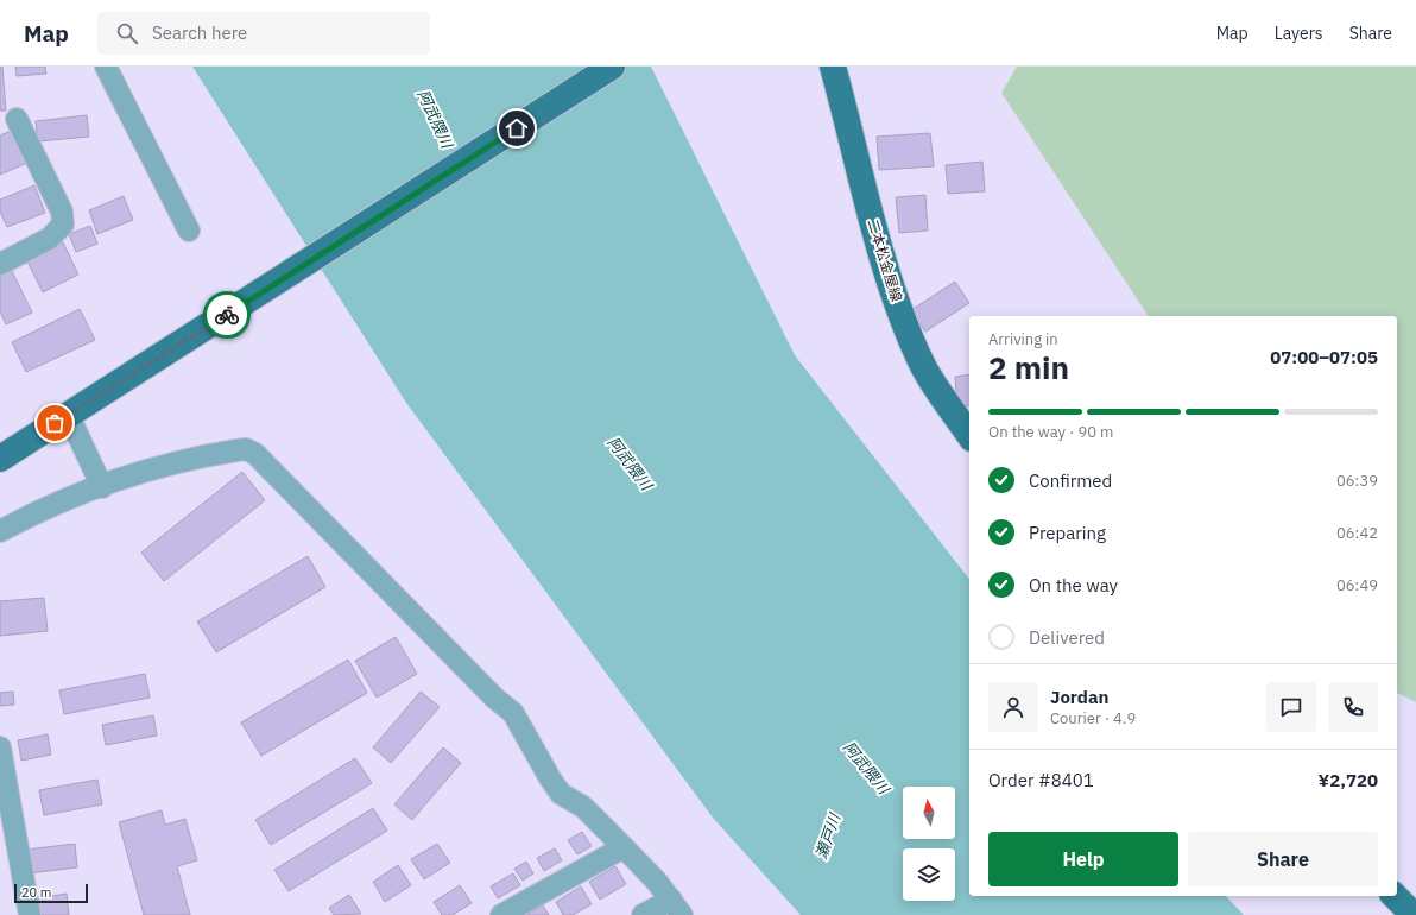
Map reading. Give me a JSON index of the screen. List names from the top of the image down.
{
  "streets": {
    "main road": ["二本松金屋線"]
  },
  "water": ["阿武隈川", "瀬戸川"],
  "scale_bar": "20 m",
  "north": "top",
  "page": {
    "header": "Map",
    "search": "Search here",
    "nav": ["Map", "Layers", "Share"],
    "heading": ["2 min", "Arriving in", "07:00–07:05"],
    "panel": [
      "Jordan",
      "Courier · 4.9",
      "Order #8401",
      "¥2,720"
    ],
    "bar": "On the way · 90 m",
    "list": [
      ["Confirmed", "06:39"],
      ["Preparing", "06:42"],
      ["On the way", "06:49"],
      "Delivered"
    ],
    "buttons": ["Help", "Share"],
    "scale": "20 m"
  }
}
